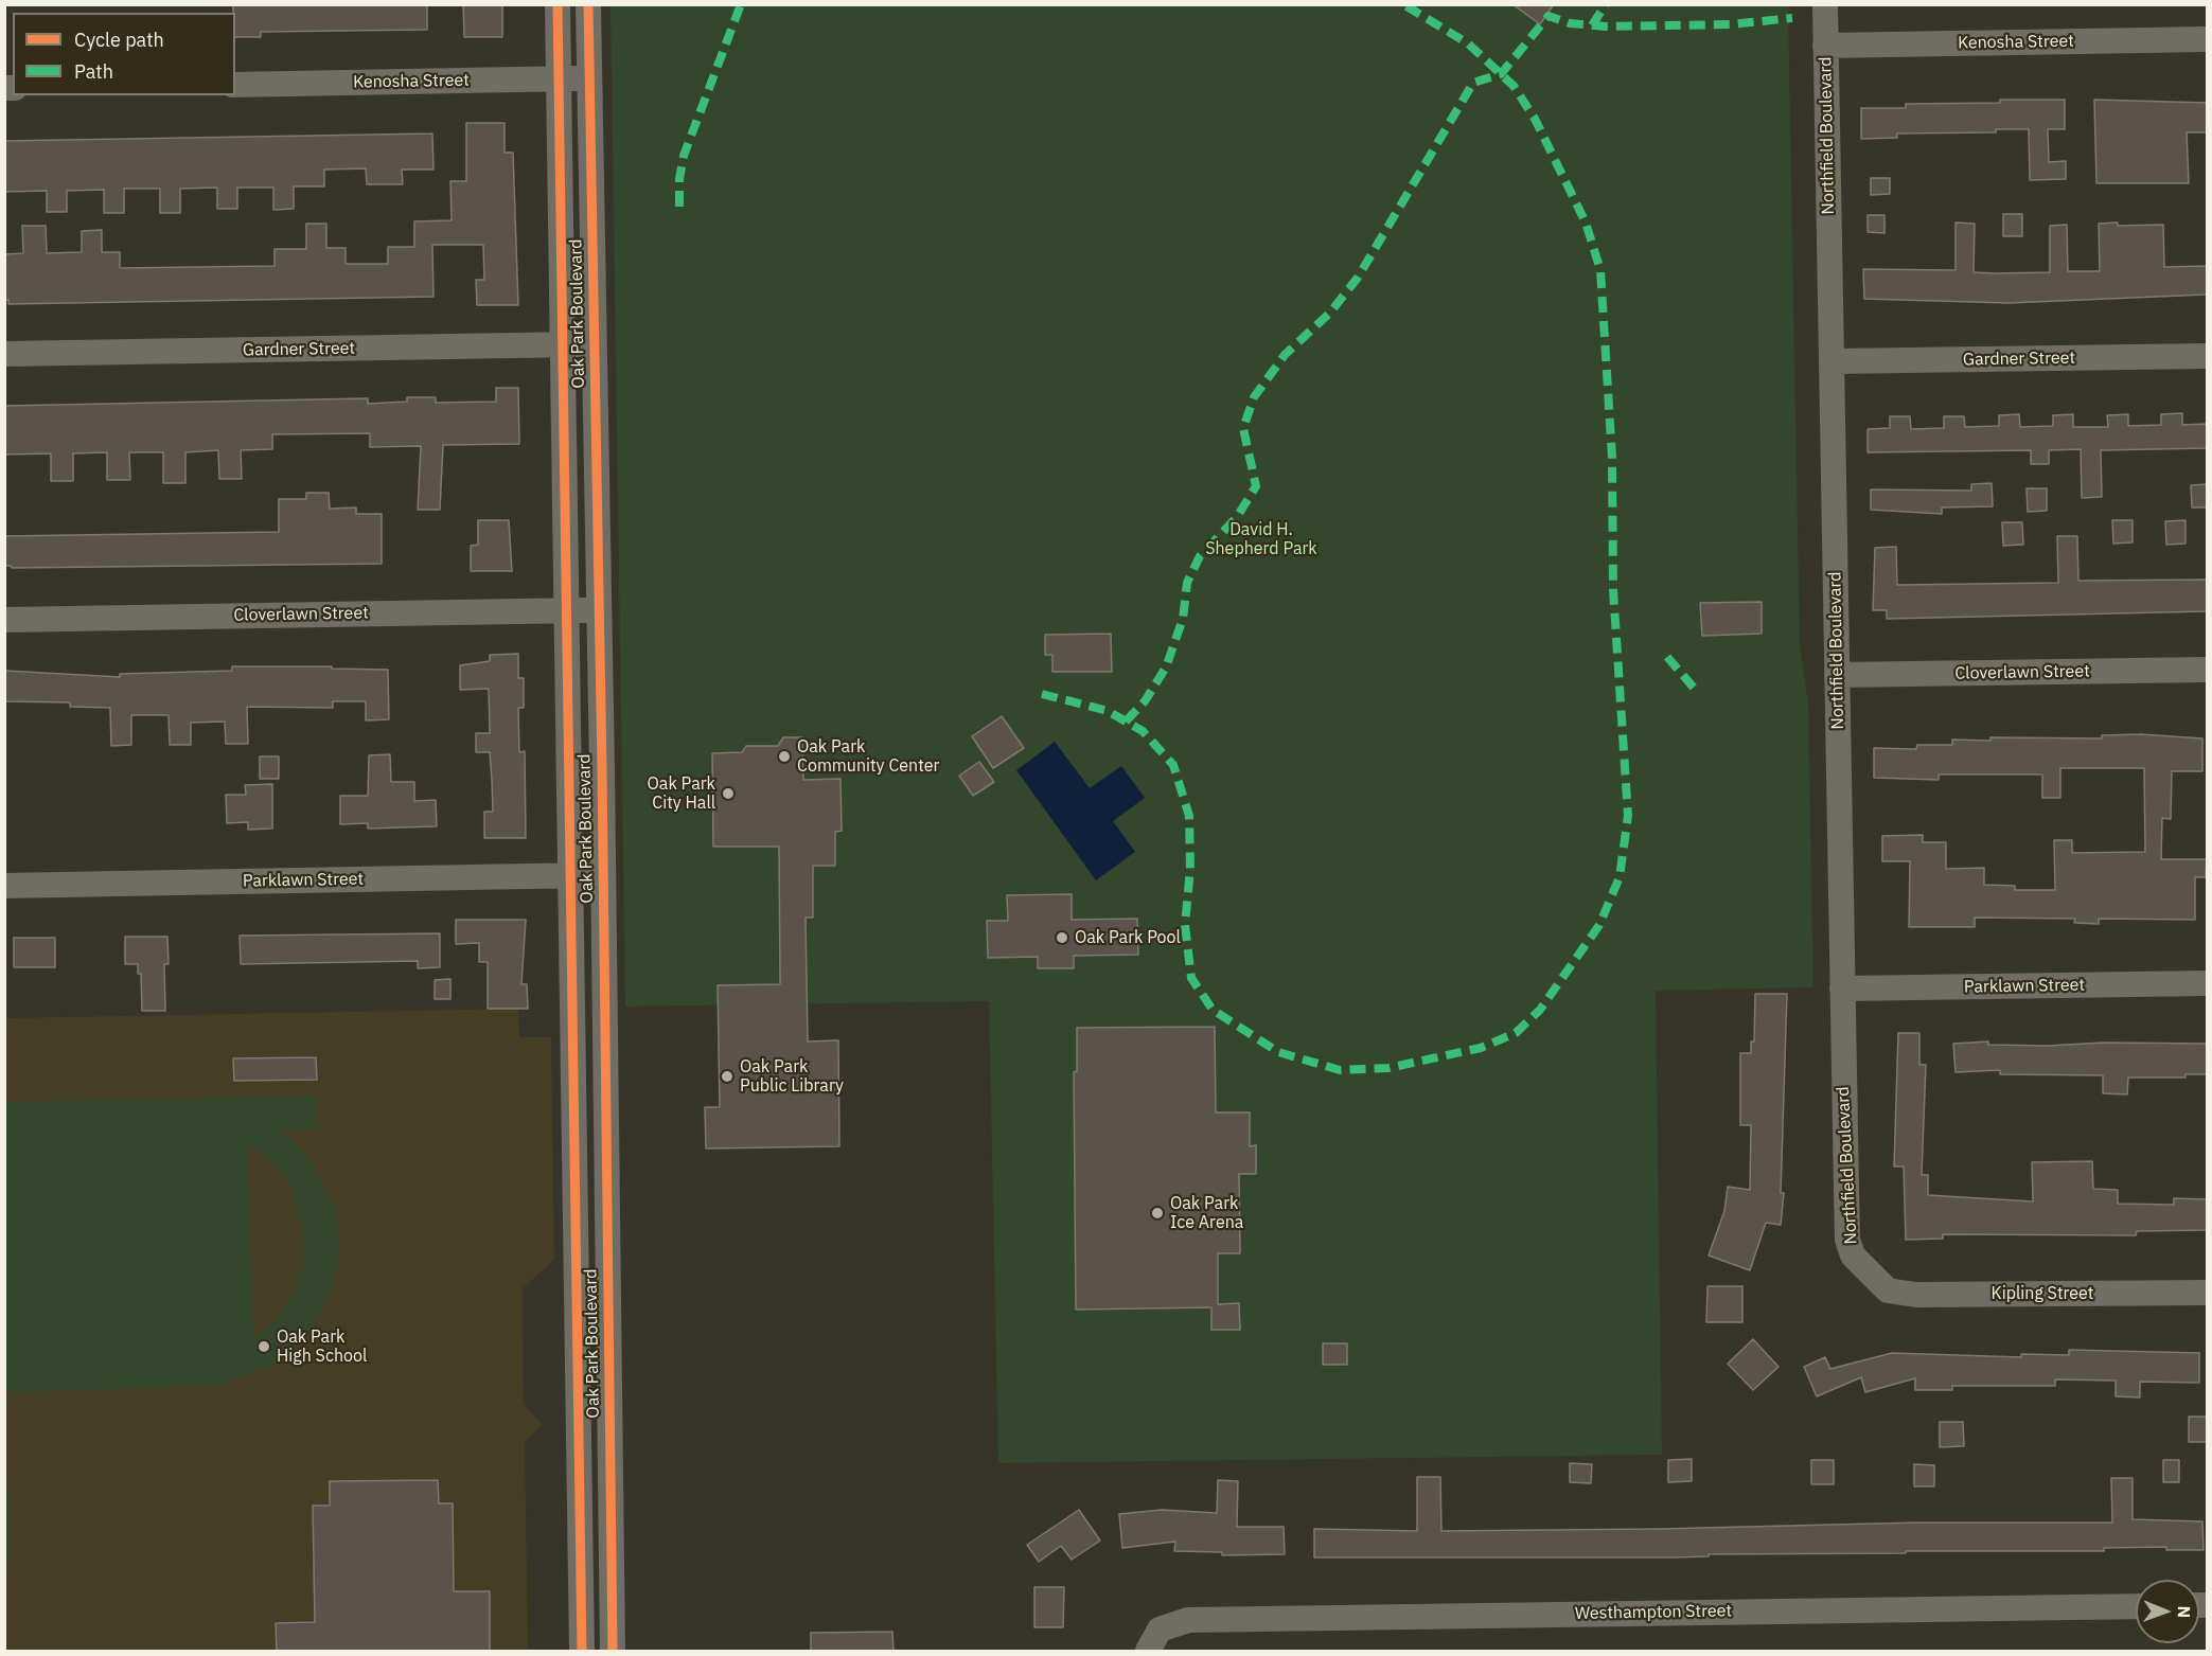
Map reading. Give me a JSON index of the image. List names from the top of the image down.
{
  "streets": {
    "street": [
      "Kenosha Street",
      "Northfield Boulevard",
      "Oak Park Boulevard",
      "Gardner Street",
      "Cloverlawn Street",
      "Parklawn Street",
      "Kipling Street",
      "Westhampton Street"
    ]
  },
  "crossings": [
    ["Kenosha Street", "Northfield Boulevard"],
    ["Kenosha Street", "Oak Park Boulevard"],
    ["Northfield Boulevard", "Gardner Street"],
    ["Northfield Boulevard", "Cloverlawn Street"],
    ["Northfield Boulevard", "Parklawn Street"],
    ["Northfield Boulevard", "Kipling Street"],
    ["Oak Park Boulevard", "Gardner Street"],
    ["Oak Park Boulevard", "Cloverlawn Street"],
    ["Oak Park Boulevard", "Parklawn Street"]
  ],
  "parks": ["David H. Shepherd Park"],
  "places": [
    "Oak Park Community Center",
    "Oak Park City Hall",
    "Oak Park Pool",
    "Oak Park Public Library",
    "Oak Park Ice Arena",
    "Oak Park High School"
  ],
  "legend": ["Cycle path", "Path"],
  "north": "right"
}
